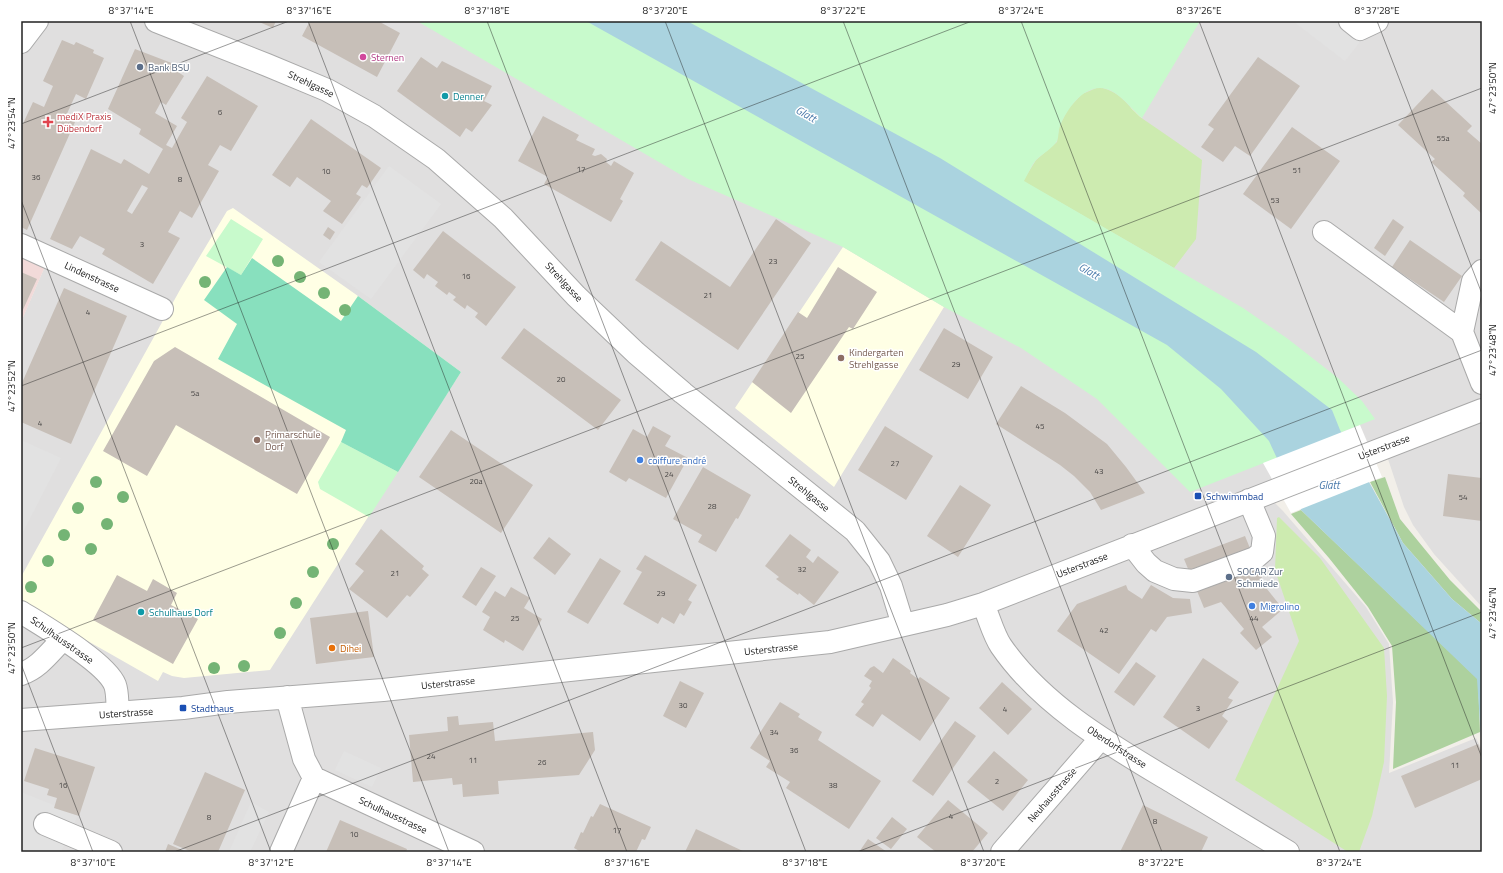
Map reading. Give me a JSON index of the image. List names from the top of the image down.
{
  "streets": {
    "street": [
      "Strehlgasse",
      "Lindenstrasse",
      "Usterstrasse",
      "Schulhausstrasse",
      "Oberdorfstrasse",
      "Neuhausstrasse"
    ]
  },
  "crossings": [
    ["Strehlgasse", "Usterstrasse"],
    ["Usterstrasse", "Schulhausstrasse"],
    ["Usterstrasse", "Oberdorfstrasse"],
    ["Oberdorfstrasse", "Neuhausstrasse"]
  ],
  "water": ["Glatt"],
  "places": {
    "other": [
      "Sternen",
      "Bank BSU",
      "Denner",
      "Kindergarten Strehlgasse",
      "Primarschule Dorf",
      "coiffure andré",
      "SOCAR Zur Schmiede",
      "Migrolino",
      "Schulhaus Dorf",
      "Dihei"
    ],
    "health": ["mediX Praxis Dübendorf"],
    "transit": ["Schwimmbad", "Stadthaus"]
  },
  "house_numbers": [
    "6",
    "55a",
    "17",
    "51",
    "10",
    "36",
    "8",
    "53",
    "3",
    "23",
    "16",
    "21",
    "4",
    "25",
    "29",
    "20",
    "5a",
    "4",
    "45",
    "27",
    "43",
    "24",
    "20a",
    "54",
    "28",
    "32",
    "21",
    "29",
    "25",
    "44",
    "42",
    "30",
    "3",
    "4",
    "34",
    "36",
    "24",
    "11",
    "26",
    "11",
    "2",
    "16",
    "38",
    "4",
    "8",
    "8",
    "17",
    "10"
  ],
  "coordinates": [
    "8°37'14\"E",
    "8°37'16\"E",
    "8°37'18\"E",
    "8°37'20\"E",
    "8°37'22\"E",
    "8°37'24\"E",
    "8°37'26\"E",
    "8°37'28\"E",
    "47°23'50\"N",
    "47°23'54\"N",
    "47°23'48\"N",
    "47°23'52\"N",
    "47°23'46\"N",
    "8°37'10\"E",
    "8°37'12\"E"
  ]
}
